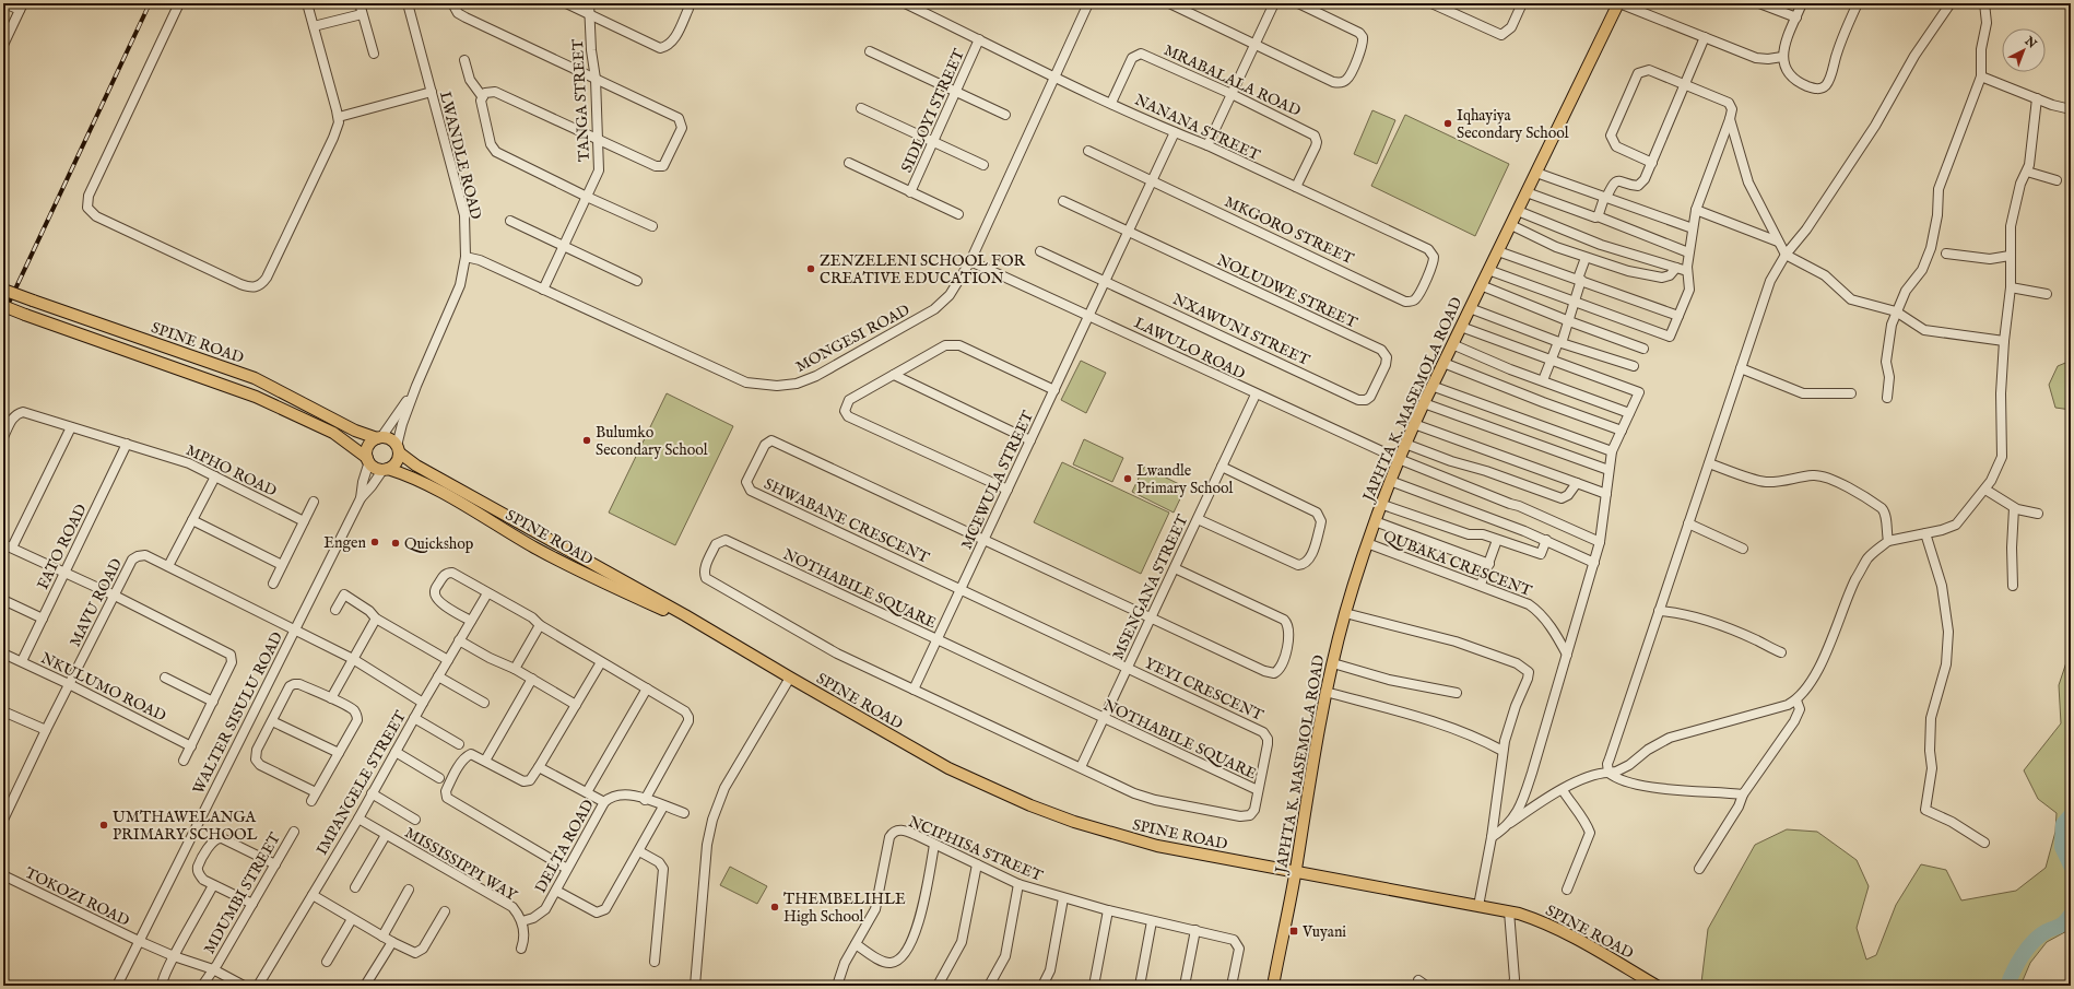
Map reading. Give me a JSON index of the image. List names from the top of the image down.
{
  "streets": {
    "main road": ["SPINE ROAD", "JAPHTA K. MASEMOLA ROAD"],
    "street": [
      "MRABALALA ROAD",
      "TANGA STREET",
      "SIDLOYI STREET",
      "NANANA STREET",
      "LWANDLE ROAD",
      "MKGORO STREET",
      "NOLUDWE STREET",
      "NXAWUNI STREET",
      "MONGESI ROAD",
      "LAWULO ROAD",
      "MPHO ROAD",
      "MCEWULA STREET",
      "SHWABANE CRESCENT",
      "FATO ROAD",
      "QUBAKA CRESCENT",
      "MSENGANA STREET",
      "NOTHABILE SQUARE",
      "MAVU ROAD",
      "NKULUMO ROAD",
      "YEYI CRESCENT",
      "WALTER SISULU ROAD",
      "IMPANGELE STREET",
      "DELTA ROAD",
      "NCIPHISA STREET",
      "MISSISSIPPI WAY",
      "MDUMBI STREET",
      "TOKOZI ROAD"
    ]
  },
  "crossings": [
    ["MRABALALA ROAD", "NANANA STREET"],
    ["TANGA STREET", "MONGESI ROAD"],
    ["SIDLOYI STREET", "NANANA STREET"],
    ["NANANA STREET", "MKGORO STREET"],
    ["NANANA STREET", "MONGESI ROAD"],
    ["NANANA STREET", "MCEWULA STREET"],
    ["LWANDLE ROAD", "MONGESI ROAD"],
    ["LWANDLE ROAD", "SPINE ROAD"],
    ["LWANDLE ROAD", "WALTER SISULU ROAD"],
    ["MKGORO STREET", "MCEWULA STREET"],
    ["NOLUDWE STREET", "NXAWUNI STREET"],
    ["NOLUDWE STREET", "MCEWULA STREET"],
    ["NXAWUNI STREET", "MCEWULA STREET"],
    ["MONGESI ROAD", "LAWULO ROAD"],
    ["SPINE ROAD", "JAPHTA K. MASEMOLA ROAD"],
    ["SPINE ROAD", "WALTER SISULU ROAD"],
    ["LAWULO ROAD", "JAPHTA K. MASEMOLA ROAD"],
    ["LAWULO ROAD", "MCEWULA STREET"],
    ["LAWULO ROAD", "MSENGANA STREET"],
    ["JAPHTA K. MASEMOLA ROAD", "QUBAKA CRESCENT"],
    ["MPHO ROAD", "FATO ROAD"],
    ["MCEWULA STREET", "SHWABANE CRESCENT"],
    ["MCEWULA STREET", "NOTHABILE SQUARE"],
    ["SHWABANE CRESCENT", "MSENGANA STREET"],
    ["SHWABANE CRESCENT", "YEYI CRESCENT"],
    ["FATO ROAD", "NKULUMO ROAD"],
    ["MSENGANA STREET", "NOTHABILE SQUARE"],
    ["MSENGANA STREET", "YEYI CRESCENT"],
    ["NOTHABILE SQUARE", "YEYI CRESCENT"],
    ["MAVU ROAD", "NKULUMO ROAD"],
    ["MAVU ROAD", "WALTER SISULU ROAD"],
    ["MAVU ROAD", "IMPANGELE STREET"],
    ["WALTER SISULU ROAD", "TOKOZI ROAD"],
    ["IMPANGELE STREET", "MISSISSIPPI WAY"],
    ["DELTA ROAD", "MISSISSIPPI WAY"],
    ["MDUMBI STREET", "TOKOZI ROAD"]
  ],
  "places": {
    "other": [
      "Iqhayiya Secondary School",
      "ZENZELENI SCHOOL FOR CREATIVE EDUCATION",
      "Bulumko Secondary School",
      "Lwandle Primary School",
      "Engen",
      "Quickshop",
      "UMTHAWELANGA PRIMARY SCHOOL",
      "THEMBELIHLE High School"
    ],
    "transit": ["Vuyani"]
  },
  "north": "top right"
}
